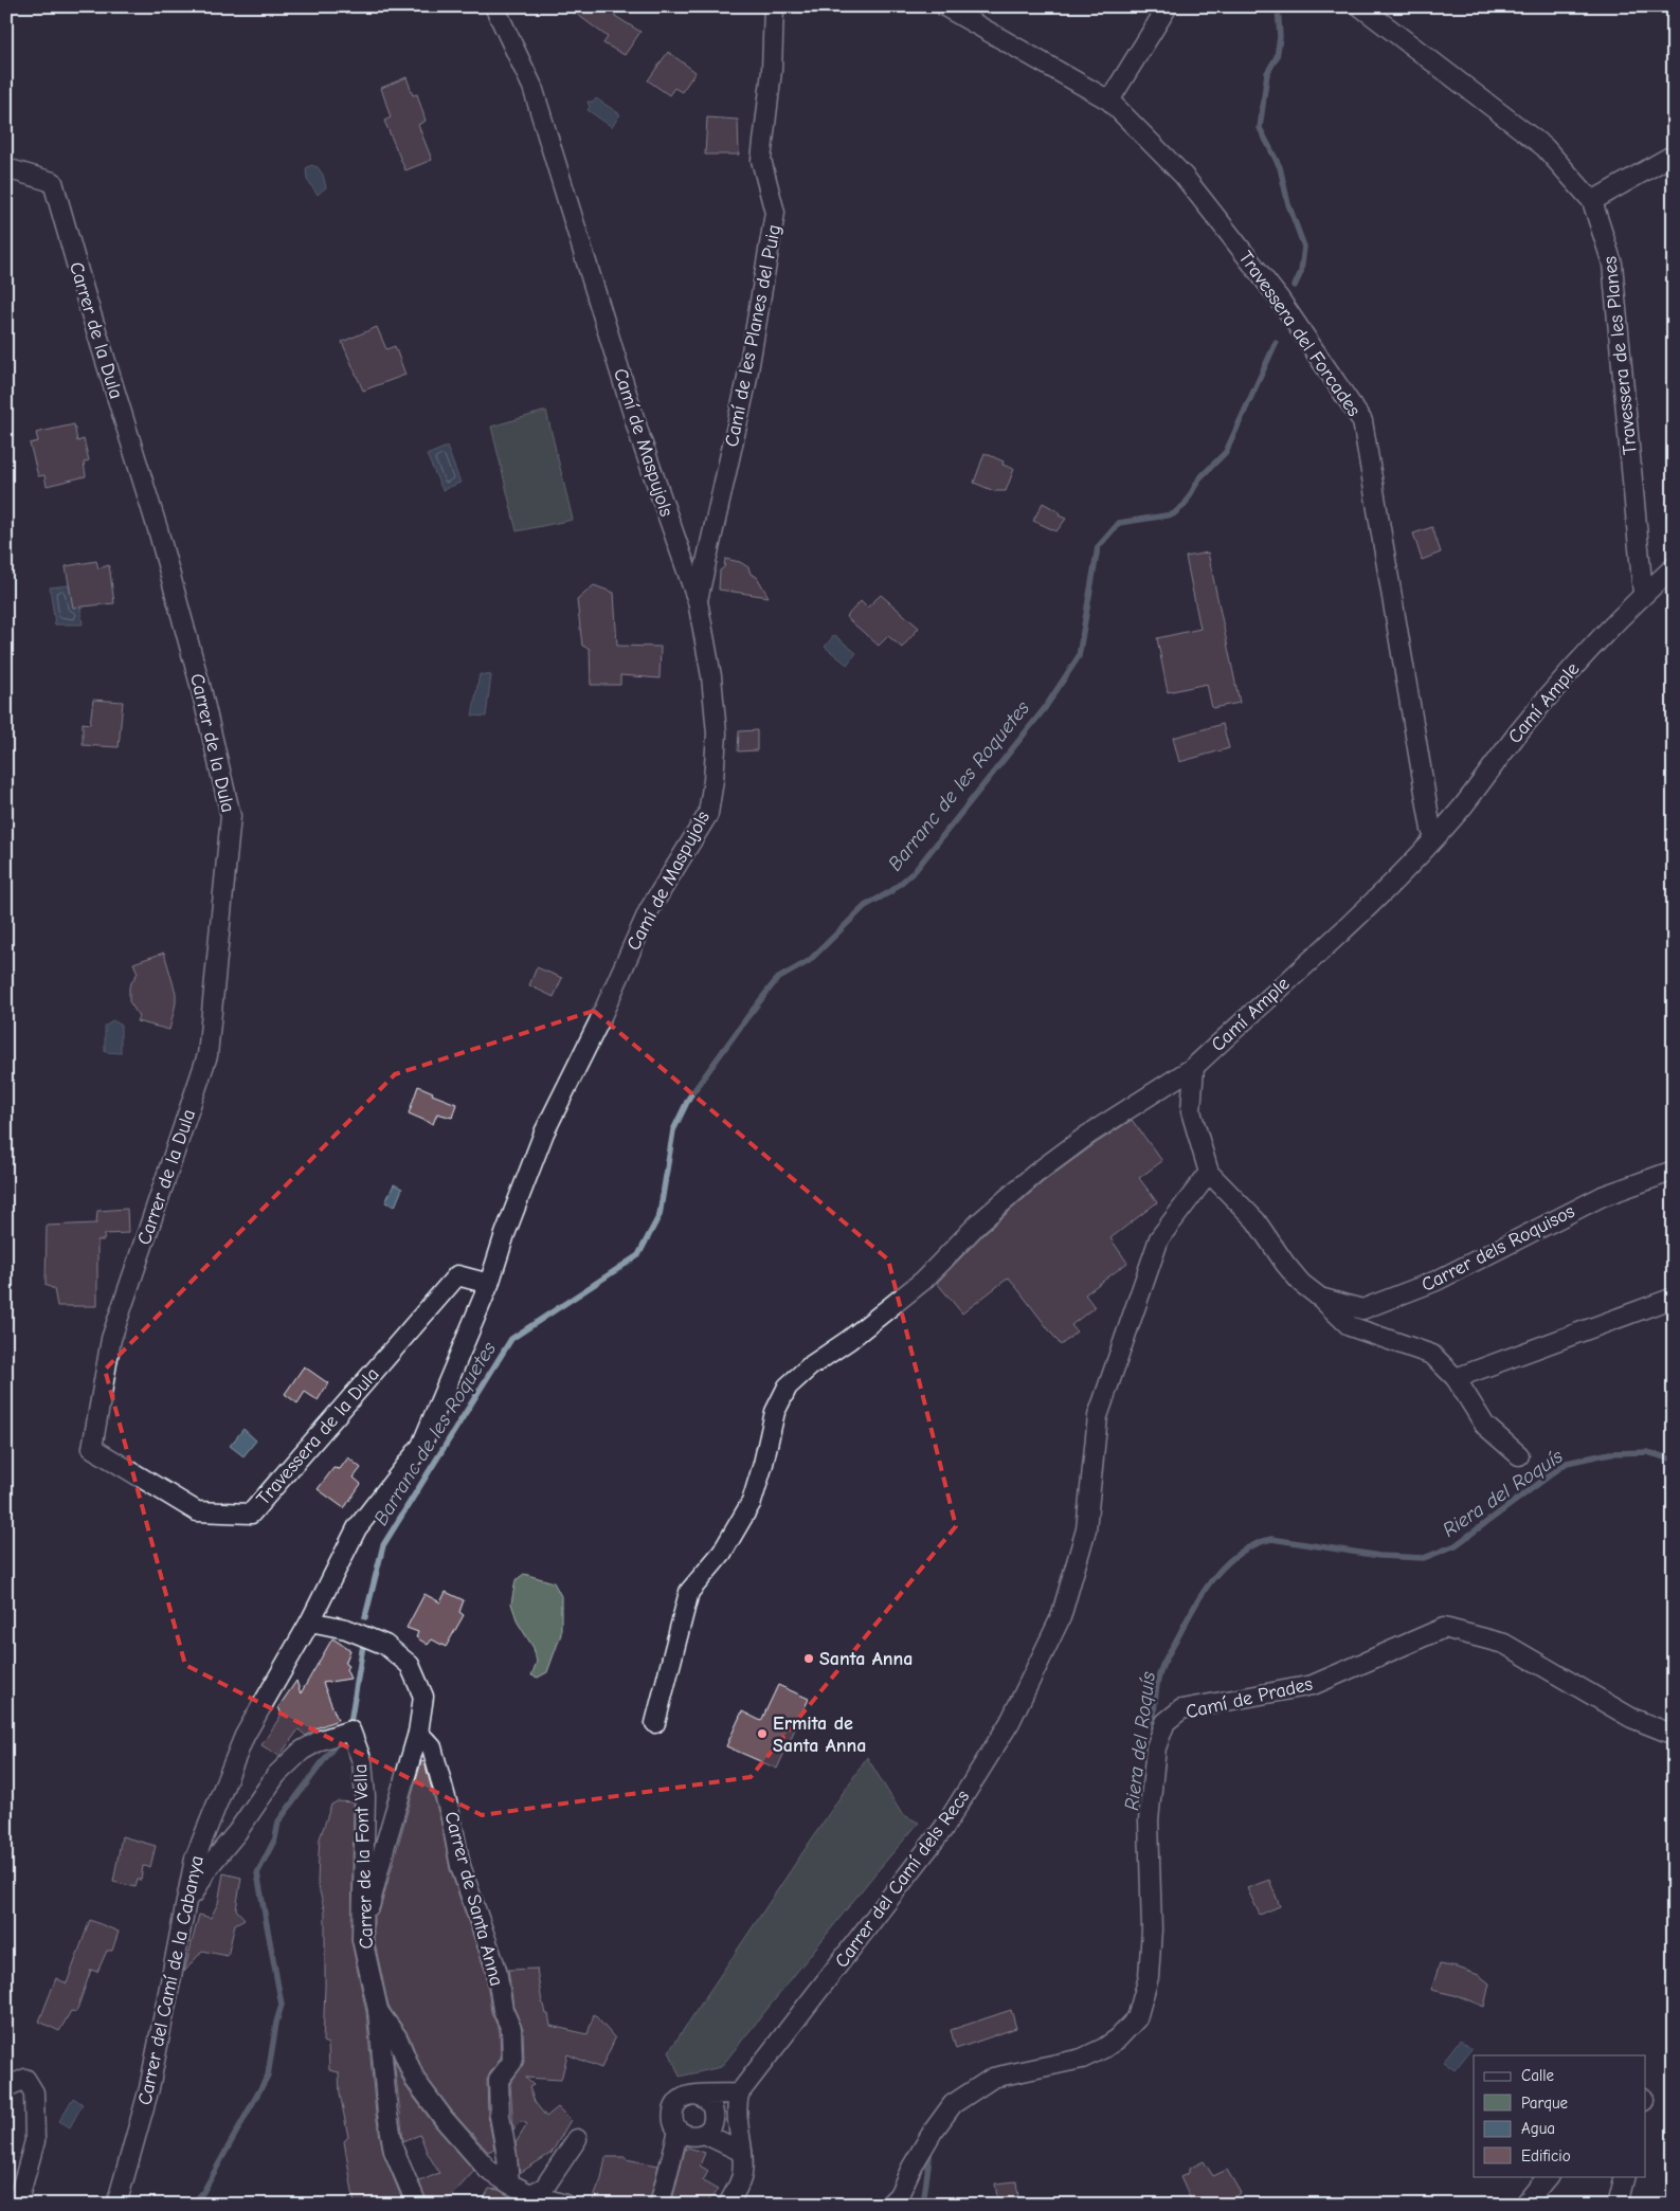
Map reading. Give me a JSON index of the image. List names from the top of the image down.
{
  "streets": {
    "street": [
      "Carrer de la Dula",
      "Travessera del Forcades",
      "Camí de les Planes del Puig",
      "Travessera de les Planes",
      "Camí de Maspujols",
      "Camí Ample",
      "Carrer dels Roquisos",
      "Travessera de la Dula",
      "Camí de Prades",
      "Carrer de la Font Vella",
      "Carrer del Camí dels Recs",
      "Carrer de Santa Anna",
      "Carrer del Camí de la Cabanya"
    ]
  },
  "crossings": [
    ["Carrer de la Dula", "Travessera de la Dula"],
    ["Camí de les Planes del Puig", "Camí de Maspujols"],
    ["Travessera de les Planes", "Camí Ample"],
    ["Camí de Maspujols", "Travessera de la Dula"],
    ["Camí de Maspujols", "Carrer del Camí de la Cabanya"],
    ["Carrer de la Font Vella", "Carrer del Camí de la Cabanya"]
  ],
  "water": ["Barranc de les Roquetes", "Riera del Roquís"],
  "places": ["Santa Anna", "Ermita de Santa Anna"],
  "legend": [
    "Calle",
    "Parque",
    "Agua",
    "Edificio"
  ]
}
